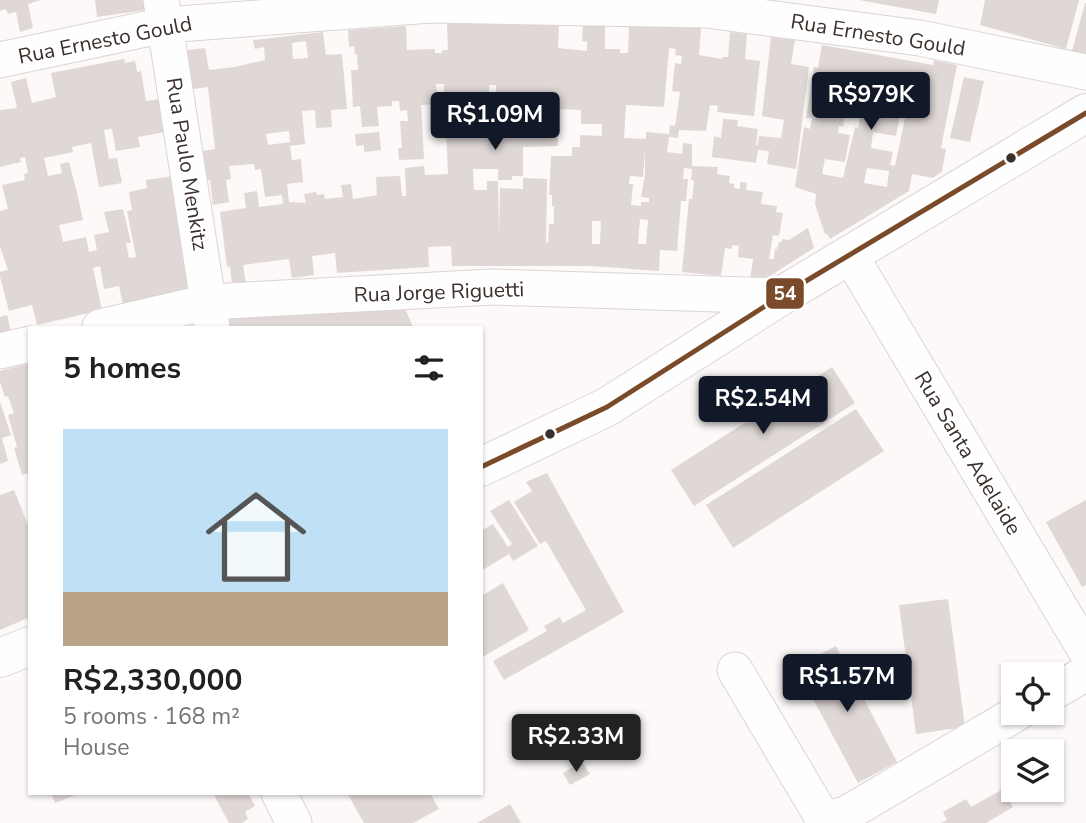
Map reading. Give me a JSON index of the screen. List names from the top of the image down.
{
  "streets": {
    "street": [
      "Rua Ernesto Gould",
      "Rua Paulo Menkitz",
      "Rua Jorge Riguetti",
      "Rua Santa Adelaide"
    ]
  },
  "crossings": [
    ["Rua Ernesto Gould", "Rua Paulo Menkitz"],
    ["Rua Paulo Menkitz", "Rua Jorge Riguetti"]
  ],
  "lines": ["transit line 54"],
  "page": {
    "price": [
      "R$979K",
      "R$1.09M",
      "R$2.54M",
      "R$1.57M",
      "R$2.33M"
    ],
    "heading": "5 homes",
    "list": [
      {
        "name": "R$2,330,000",
        "note": "5 rooms · 168 m² · House"
      }
    ]
  }
}
